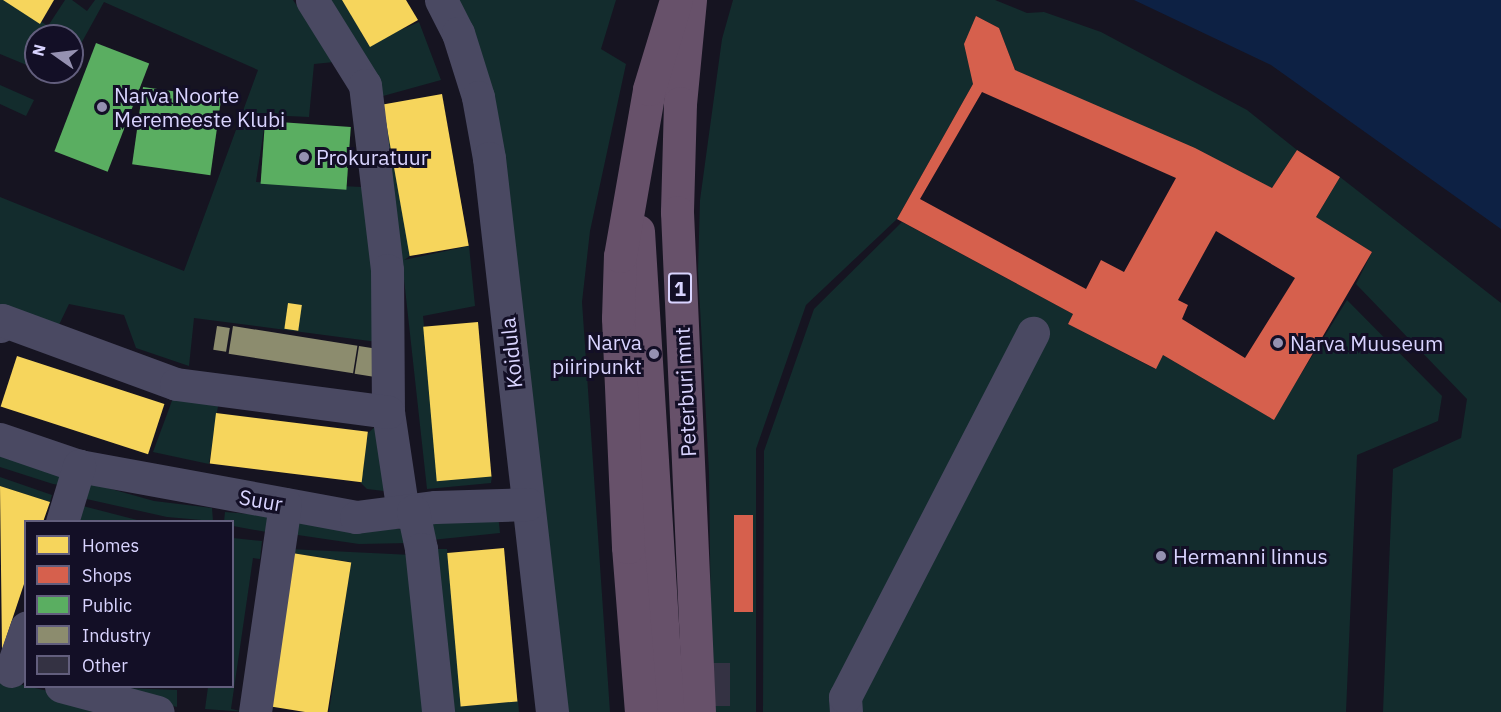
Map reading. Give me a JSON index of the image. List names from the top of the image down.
{
  "streets": {
    "highway": ["1", "Peterburi mnt"],
    "street": ["Koidula", "Suur"]
  },
  "crossings": [
    ["Koidula", "Suur"]
  ],
  "places": [
    "Narva Noorte Meremeeste Klubi",
    "Prokuratuur",
    "Narva Muuseum",
    "Narva piiripunkt",
    "Hermanni linnus"
  ],
  "legend": [
    "Homes",
    "Shops",
    "Public",
    "Industry",
    "Other"
  ],
  "north": "left"
}
